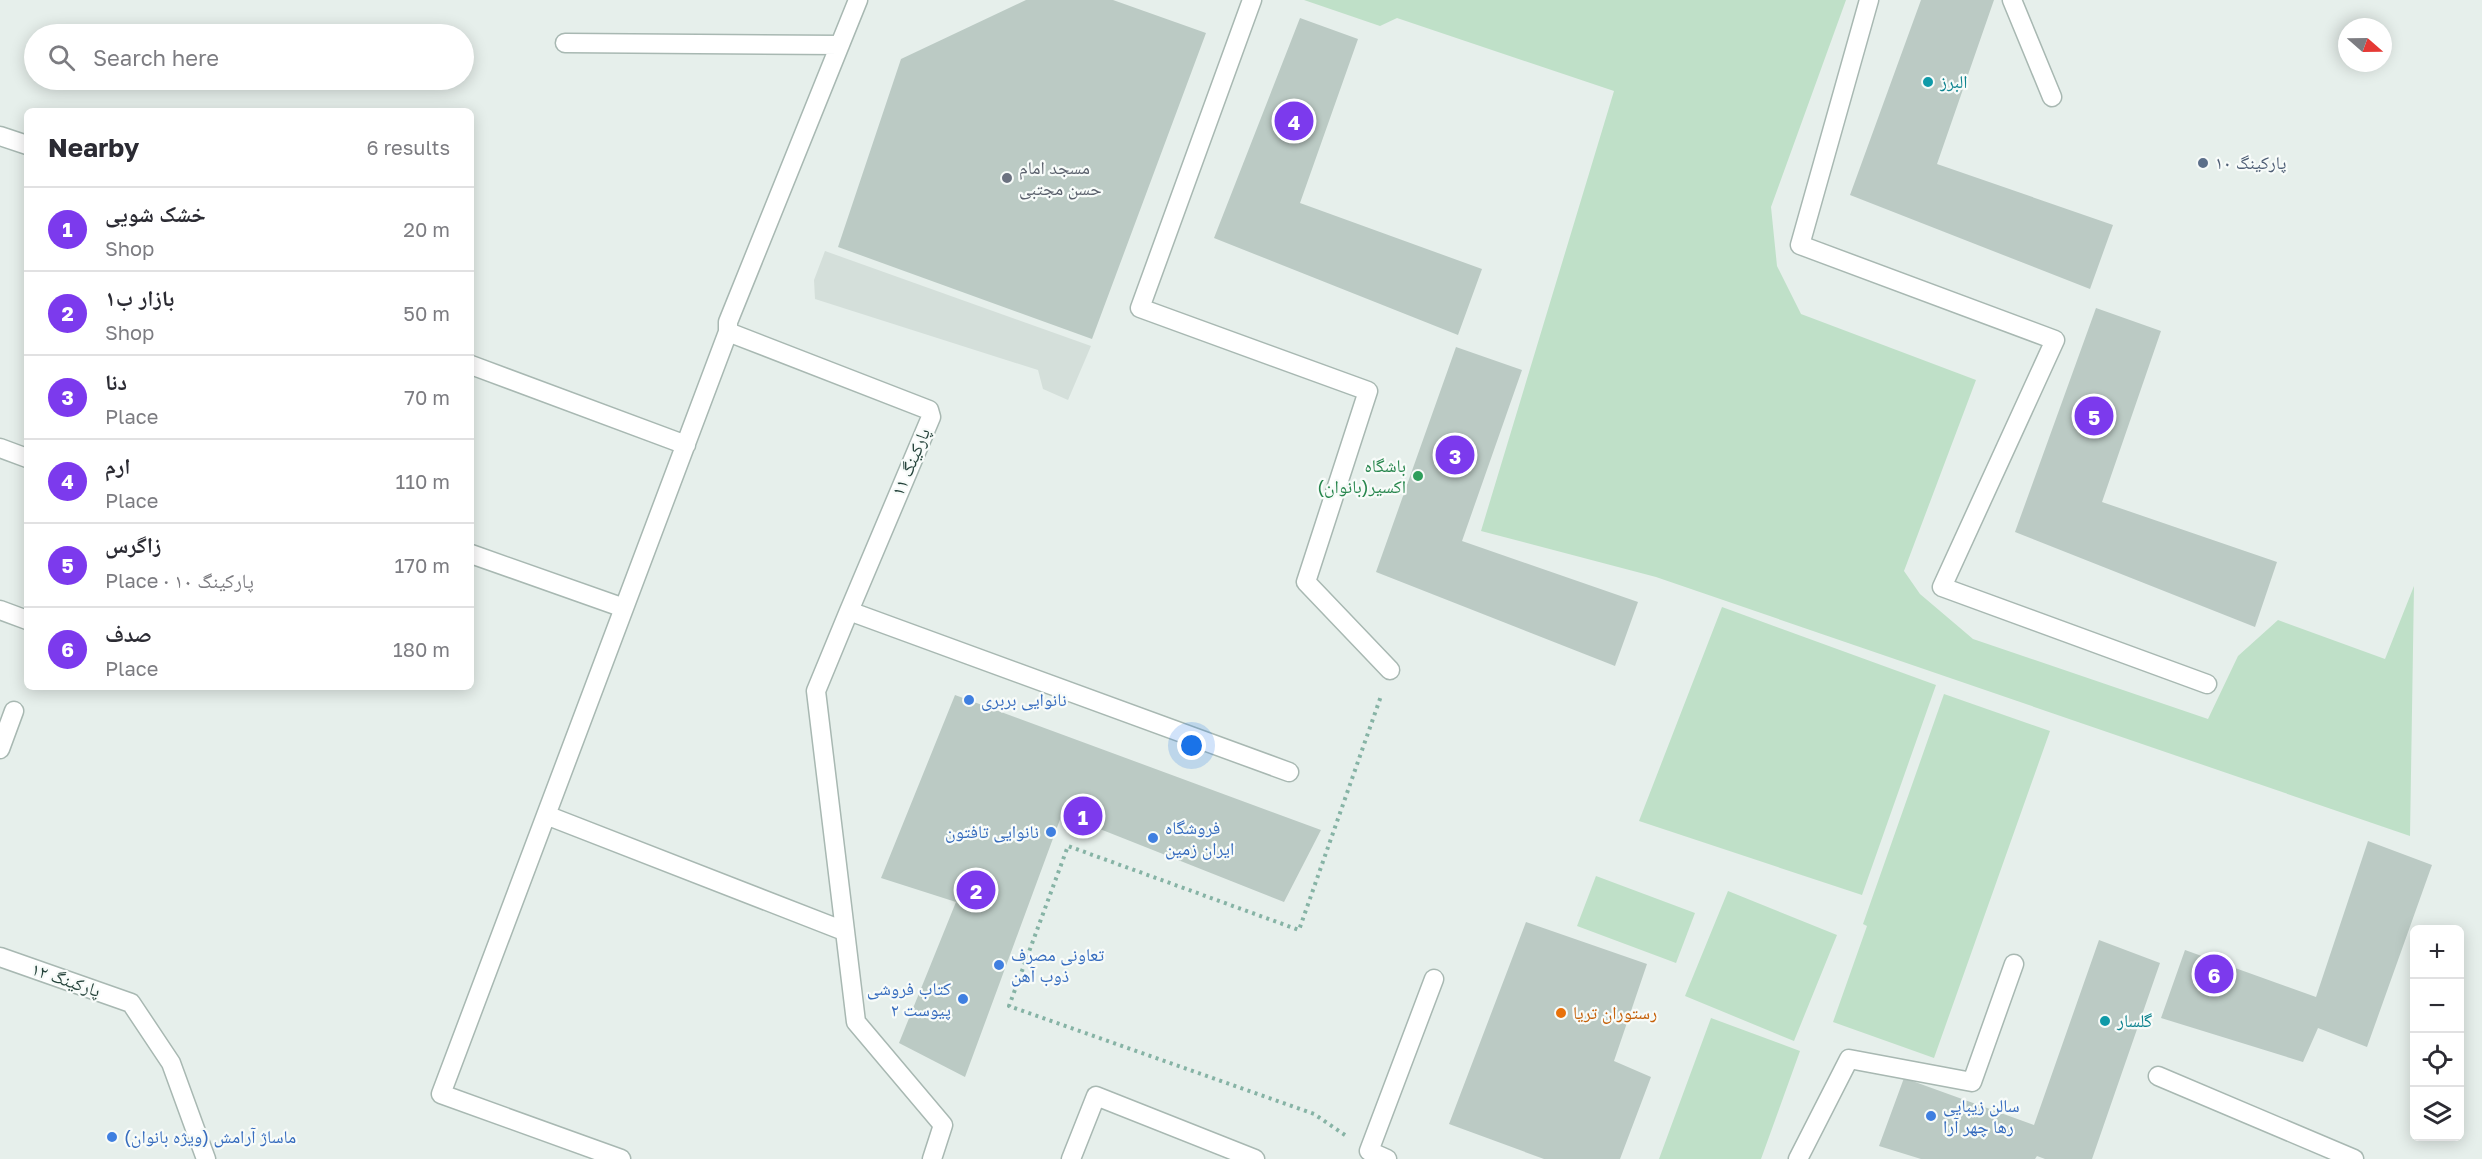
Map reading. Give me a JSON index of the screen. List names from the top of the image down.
{
  "streets": {
    "street": ["پارکینگ ۱۱", "پارکینگ ۱۲"]
  },
  "places": [
    "البرز",
    "پارکینگ ۱۰",
    "مسجد امام حسن مجتبی",
    "باشگاه اکسیر(بانوان)",
    "نانوایی بربری",
    "نانوایی تافتون",
    "فروشگاه ایران زمین",
    "تعاونی مصرف ذوب آهن",
    "کتاب فروشی پیوست ۲",
    "رستوران تریا",
    "گلسار",
    "سالن زیبایی رها چهر آرا",
    "ماساژ آرامش (ویژه بانوان)"
  ],
  "north": "right",
  "page": {
    "search": "Search here",
    "pins": [
      "4",
      "5",
      "3",
      "1",
      "2",
      "6"
    ],
    "heading": ["Nearby", "6 results"],
    "list": [
      {
        "mark": "1",
        "name": "خشک شویی",
        "note": "Shop",
        "value": "20 m"
      },
      {
        "mark": "2",
        "name": "بازار ب۱",
        "note": "Shop",
        "value": "50 m"
      },
      {
        "mark": "3",
        "name": "دنا",
        "note": "Place",
        "value": "70 m"
      },
      {
        "mark": "4",
        "name": "ارم",
        "note": "Place",
        "value": "110 m"
      },
      {
        "mark": "5",
        "name": "زاگرس",
        "note": "Place · پارکینگ ۱۰",
        "value": "170 m"
      },
      {
        "mark": "6",
        "name": "صدف",
        "note": "Place",
        "value": "180 m"
      }
    ],
    "map_buttons": ["+", "−"]
  }
}
